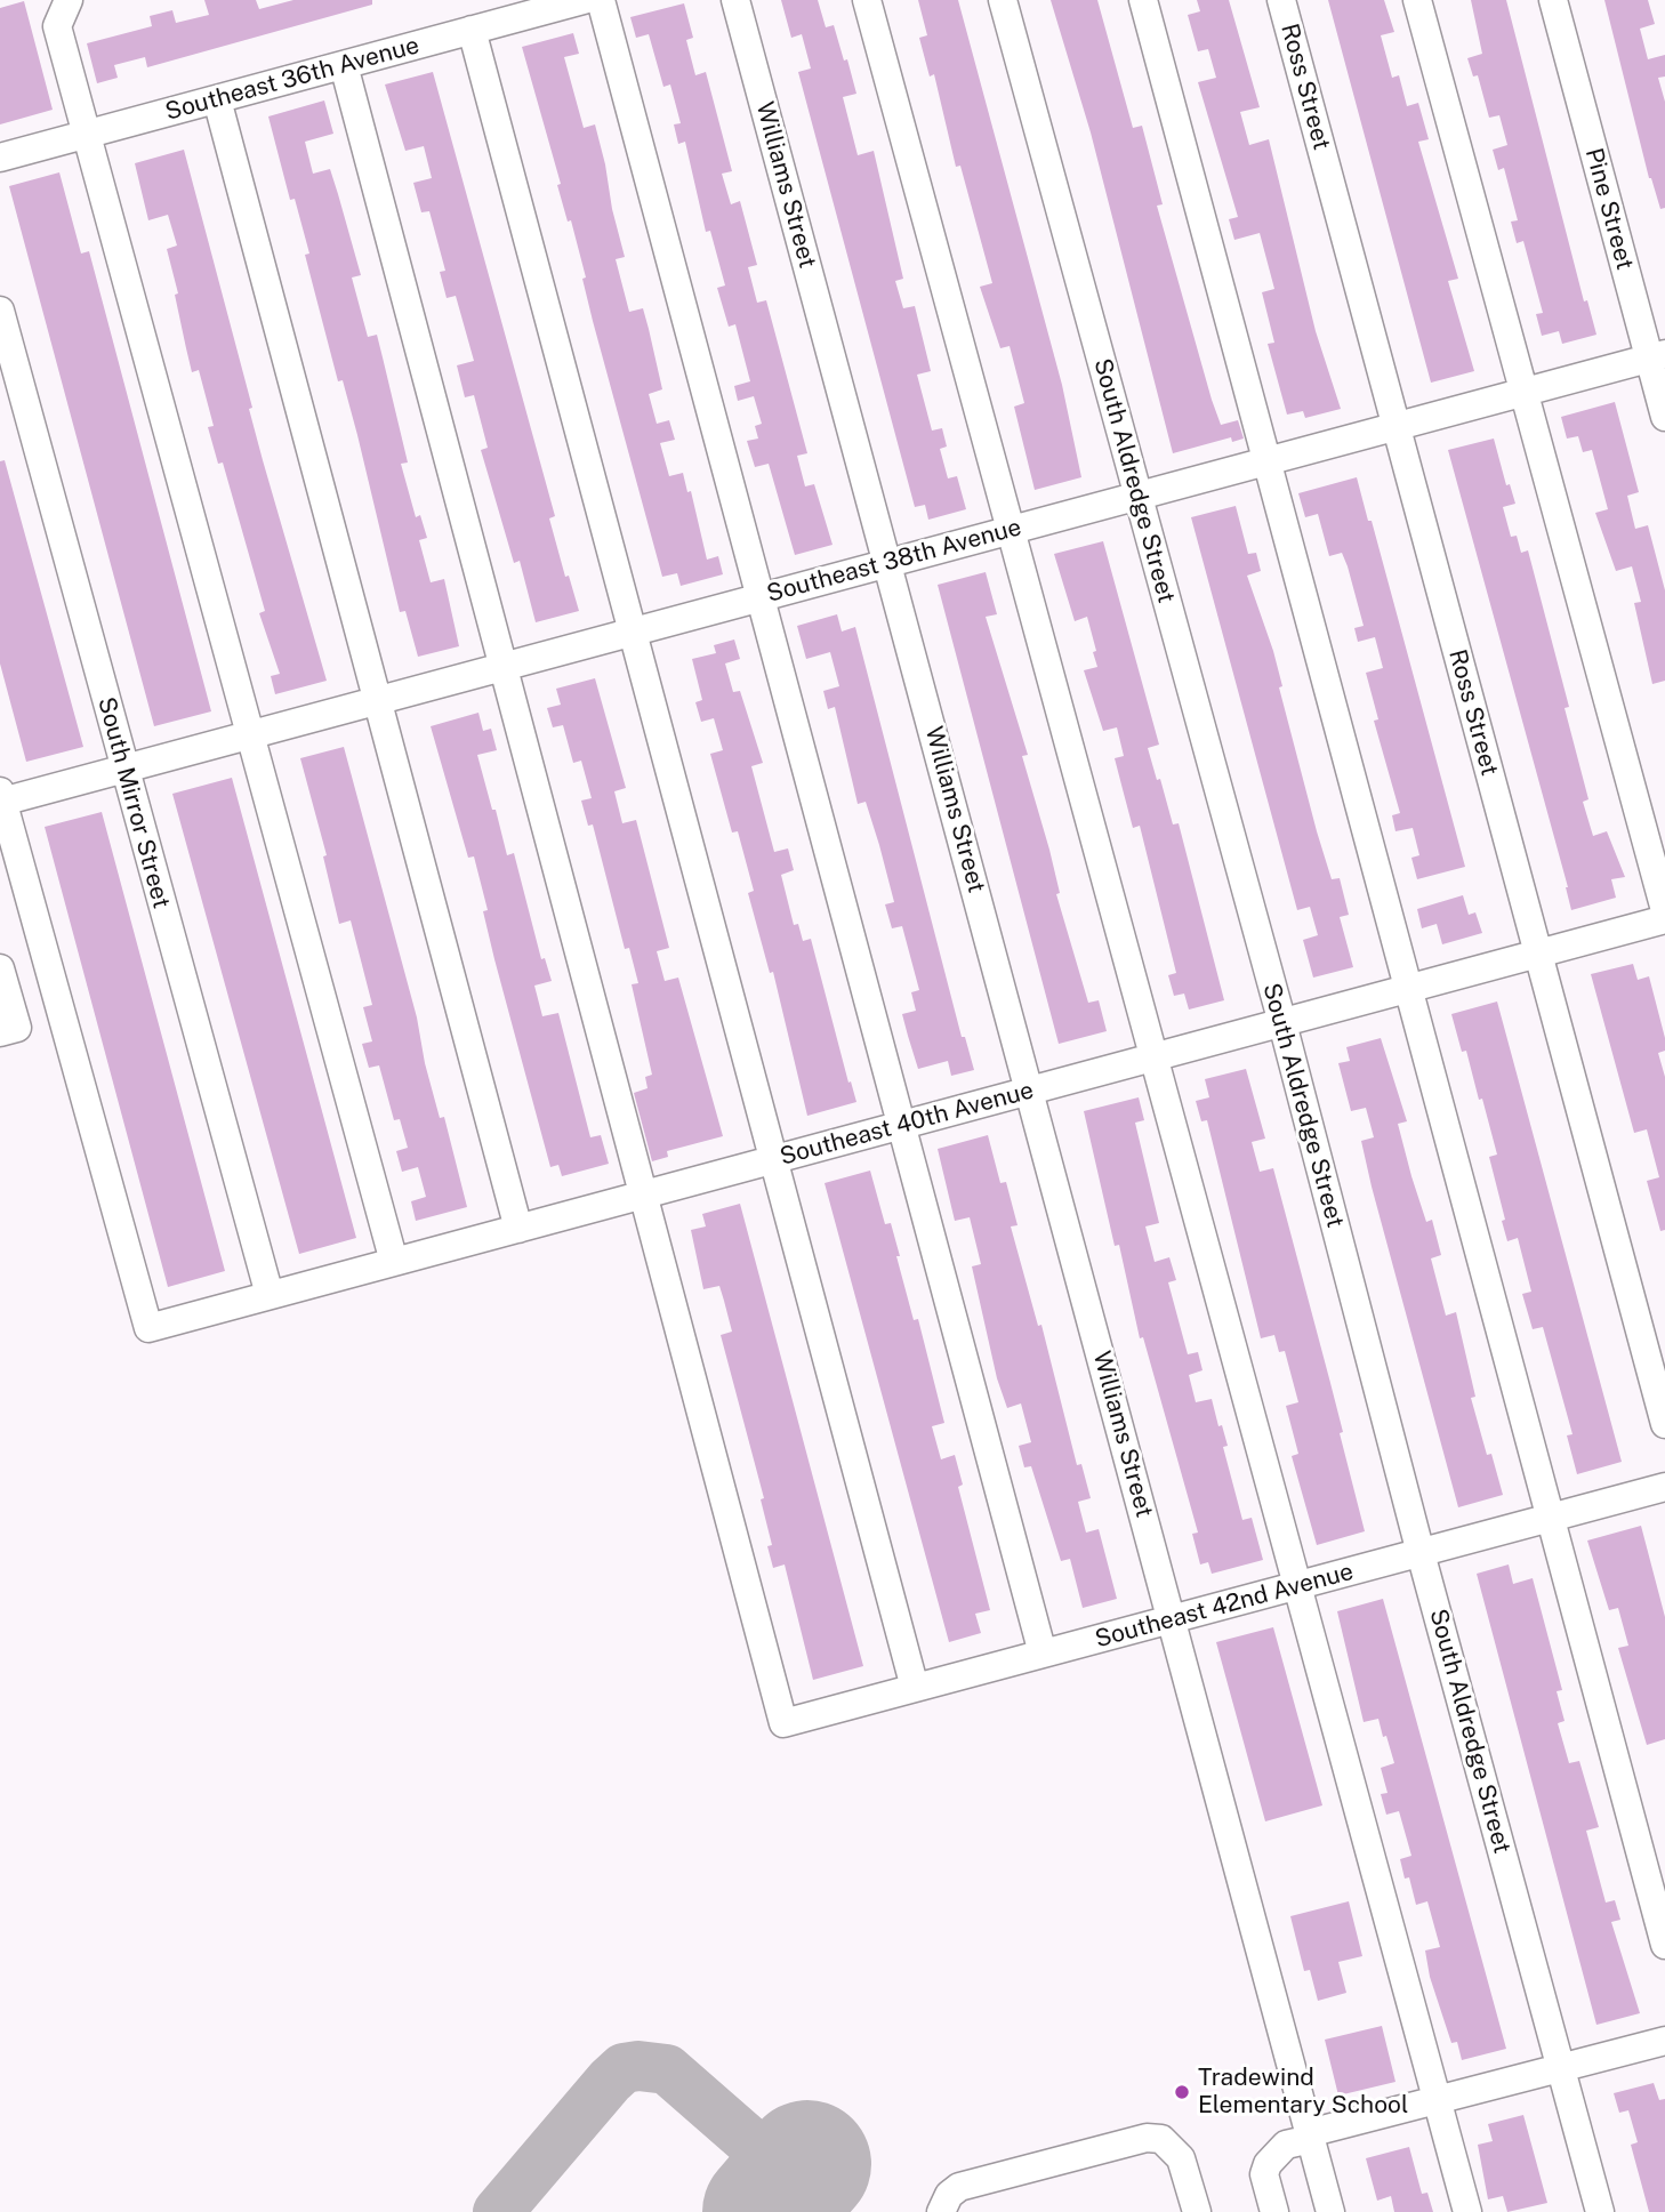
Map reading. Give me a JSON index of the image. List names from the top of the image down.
{
  "streets": {
    "street": [
      "Southeast 36th Avenue",
      "Ross Street",
      "Williams Street",
      "Pine Street",
      "South Aldredge Street",
      "Southeast 38th Avenue",
      "South Mirror Street",
      "Southeast 40th Avenue",
      "Southeast 42nd Avenue"
    ]
  },
  "crossings": [
    ["Ross Street", "Southeast 38th Avenue"],
    ["Ross Street", "Southeast 40th Avenue"],
    ["Williams Street", "Southeast 38th Avenue"],
    ["Williams Street", "Southeast 40th Avenue"],
    ["Williams Street", "Southeast 42nd Avenue"],
    ["Pine Street", "Southeast 38th Avenue"],
    ["South Aldredge Street", "Southeast 38th Avenue"],
    ["South Aldredge Street", "Southeast 40th Avenue"],
    ["South Aldredge Street", "Southeast 42nd Avenue"],
    ["Southeast 38th Avenue", "South Mirror Street"],
    ["Southeast 38th Avenue", "Southeast 40th Avenue"],
    ["South Mirror Street", "Southeast 40th Avenue"],
    ["Southeast 40th Avenue", "Southeast 42nd Avenue"]
  ],
  "places": ["Tradewind Elementary School"]
}
